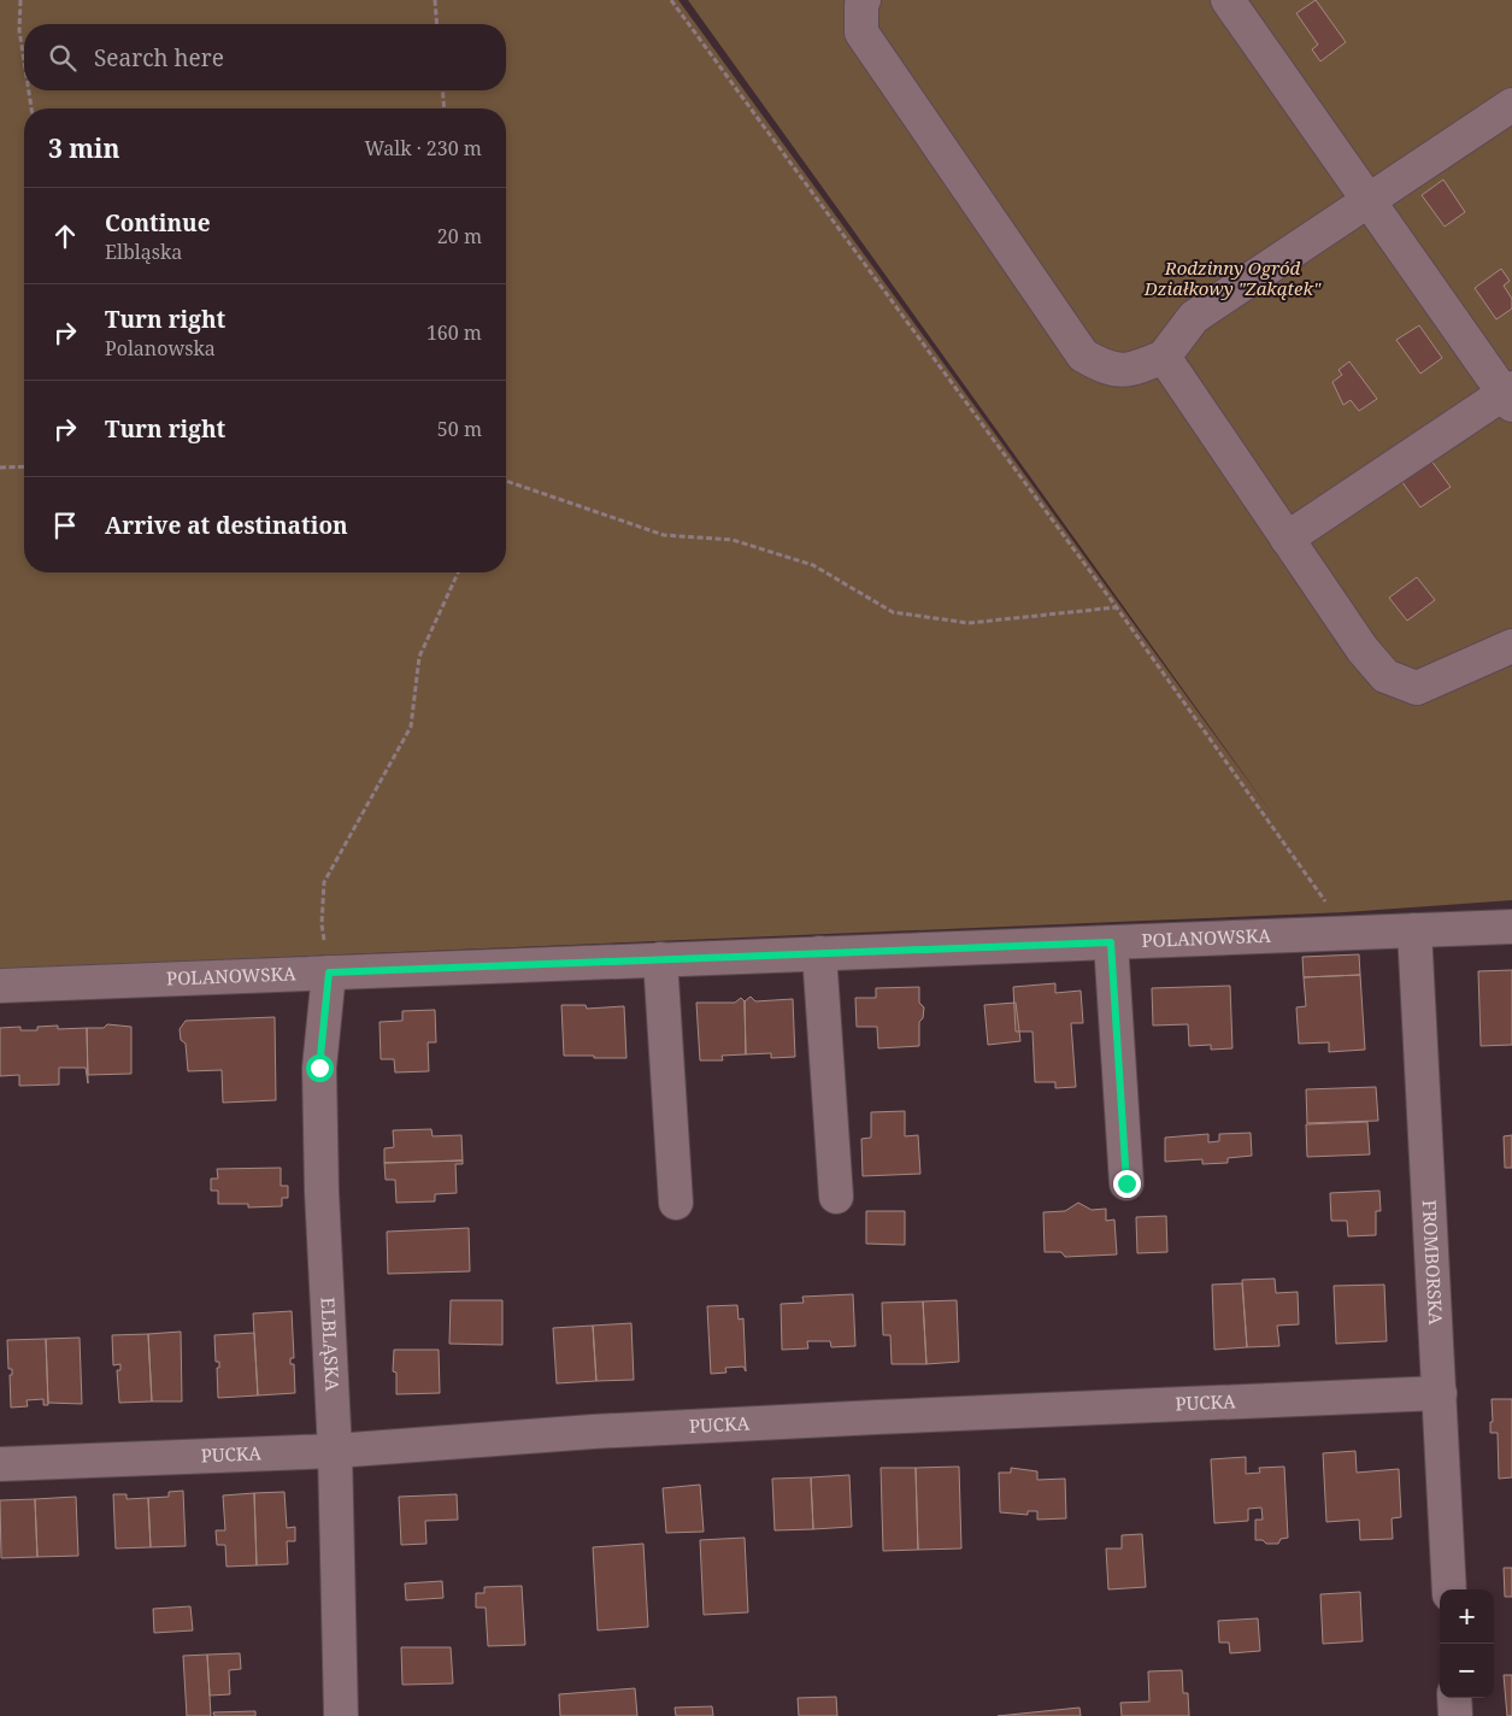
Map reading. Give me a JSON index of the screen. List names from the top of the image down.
{
  "streets": {
    "street": [
      "POLANOWSKA",
      "FROMBORSKA",
      "ELBLĄSKA",
      "PUCKA"
    ]
  },
  "crossings": [
    ["POLANOWSKA", "FROMBORSKA"],
    ["POLANOWSKA", "ELBLĄSKA"],
    ["FROMBORSKA", "PUCKA"],
    ["ELBLĄSKA", "PUCKA"]
  ],
  "parks": ["Rodzinny Ogród Działkowy \"Zakątek\""],
  "page": {
    "search": "Search here",
    "heading": ["3 min", "Walk · 230 m"],
    "list": [
      ["Continue", "Elbląska", "20 m"],
      ["Turn right", "Polanowska", "160 m"],
      ["Turn right", "50 m"],
      "Arrive at destination"
    ],
    "map_buttons": ["+", "−"]
  }
}
